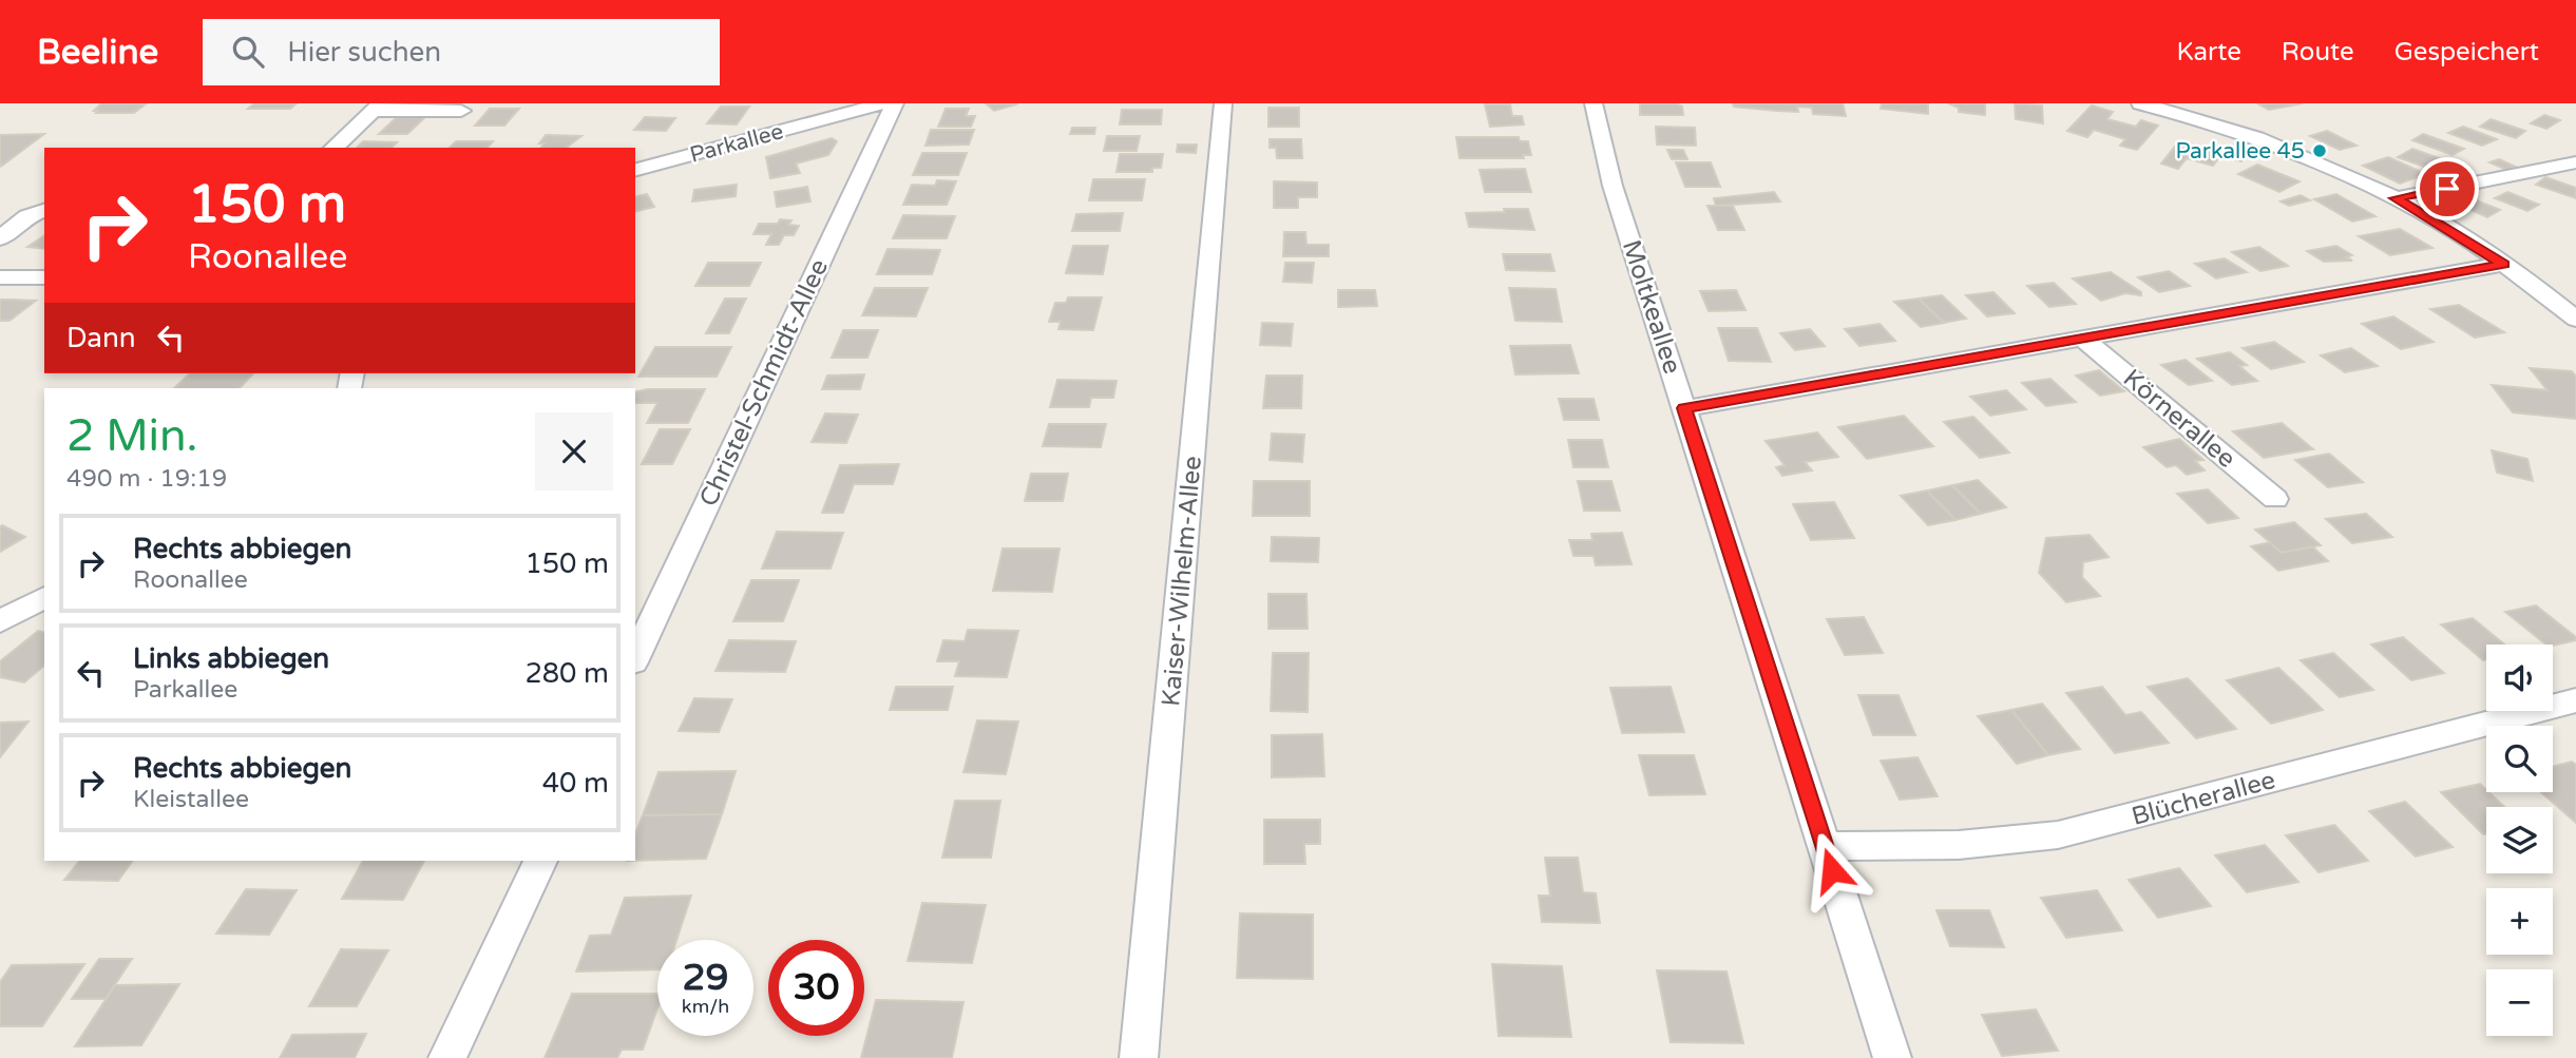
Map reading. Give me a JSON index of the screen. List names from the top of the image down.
{
  "streets": {
    "street": [
      "Parkallee",
      "Moltkeallee",
      "Christel-Schmidt-Allee",
      "Körnerallee",
      "Kaiser-Wilhelm-Allee",
      "Blücherallee"
    ]
  },
  "crossings": [
    ["Moltkeallee", "Blücherallee"]
  ],
  "places": ["Parkallee 45"],
  "page": {
    "header": "Beeline",
    "search": "Hier suchen",
    "nav": ["Karte", "Route", "Gespeichert"],
    "turn": ["150 m", "Roonallee"],
    "then": "Dann",
    "heading": ["2 Min.", "490 m · 19:19"],
    "list": [
      {
        "name": "Rechts abbiegen",
        "note": "Roonallee",
        "value": "150 m"
      },
      {
        "name": "Links abbiegen",
        "note": "Parkallee",
        "value": "280 m"
      },
      {
        "name": "Rechts abbiegen",
        "note": "Kleistallee",
        "value": "40 m"
      }
    ],
    "map_buttons": ["+", "−"],
    "speed": "29 km/h",
    "limit": "30"
  }
}
